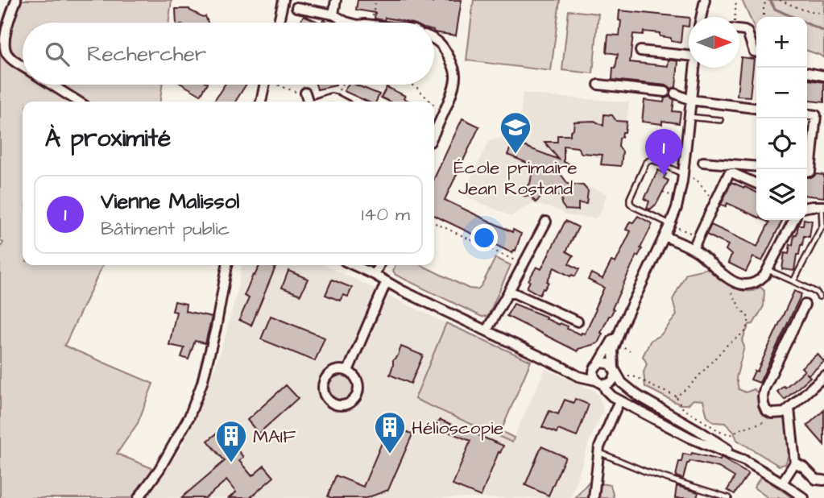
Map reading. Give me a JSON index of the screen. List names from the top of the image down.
{
  "places": {
    "school or university": ["École primaire Jean Rostand"],
    "building": ["Hélioscopie", "MAIF"]
  },
  "north": "right",
  "page": {
    "map_buttons": ["+", "−"],
    "search": "Rechercher",
    "heading": "À proximité",
    "pins": "1",
    "list": [
      {
        "mark": "1",
        "name": "Vienne Malissol",
        "note": "Bâtiment public",
        "value": "140 m"
      }
    ]
  }
}
